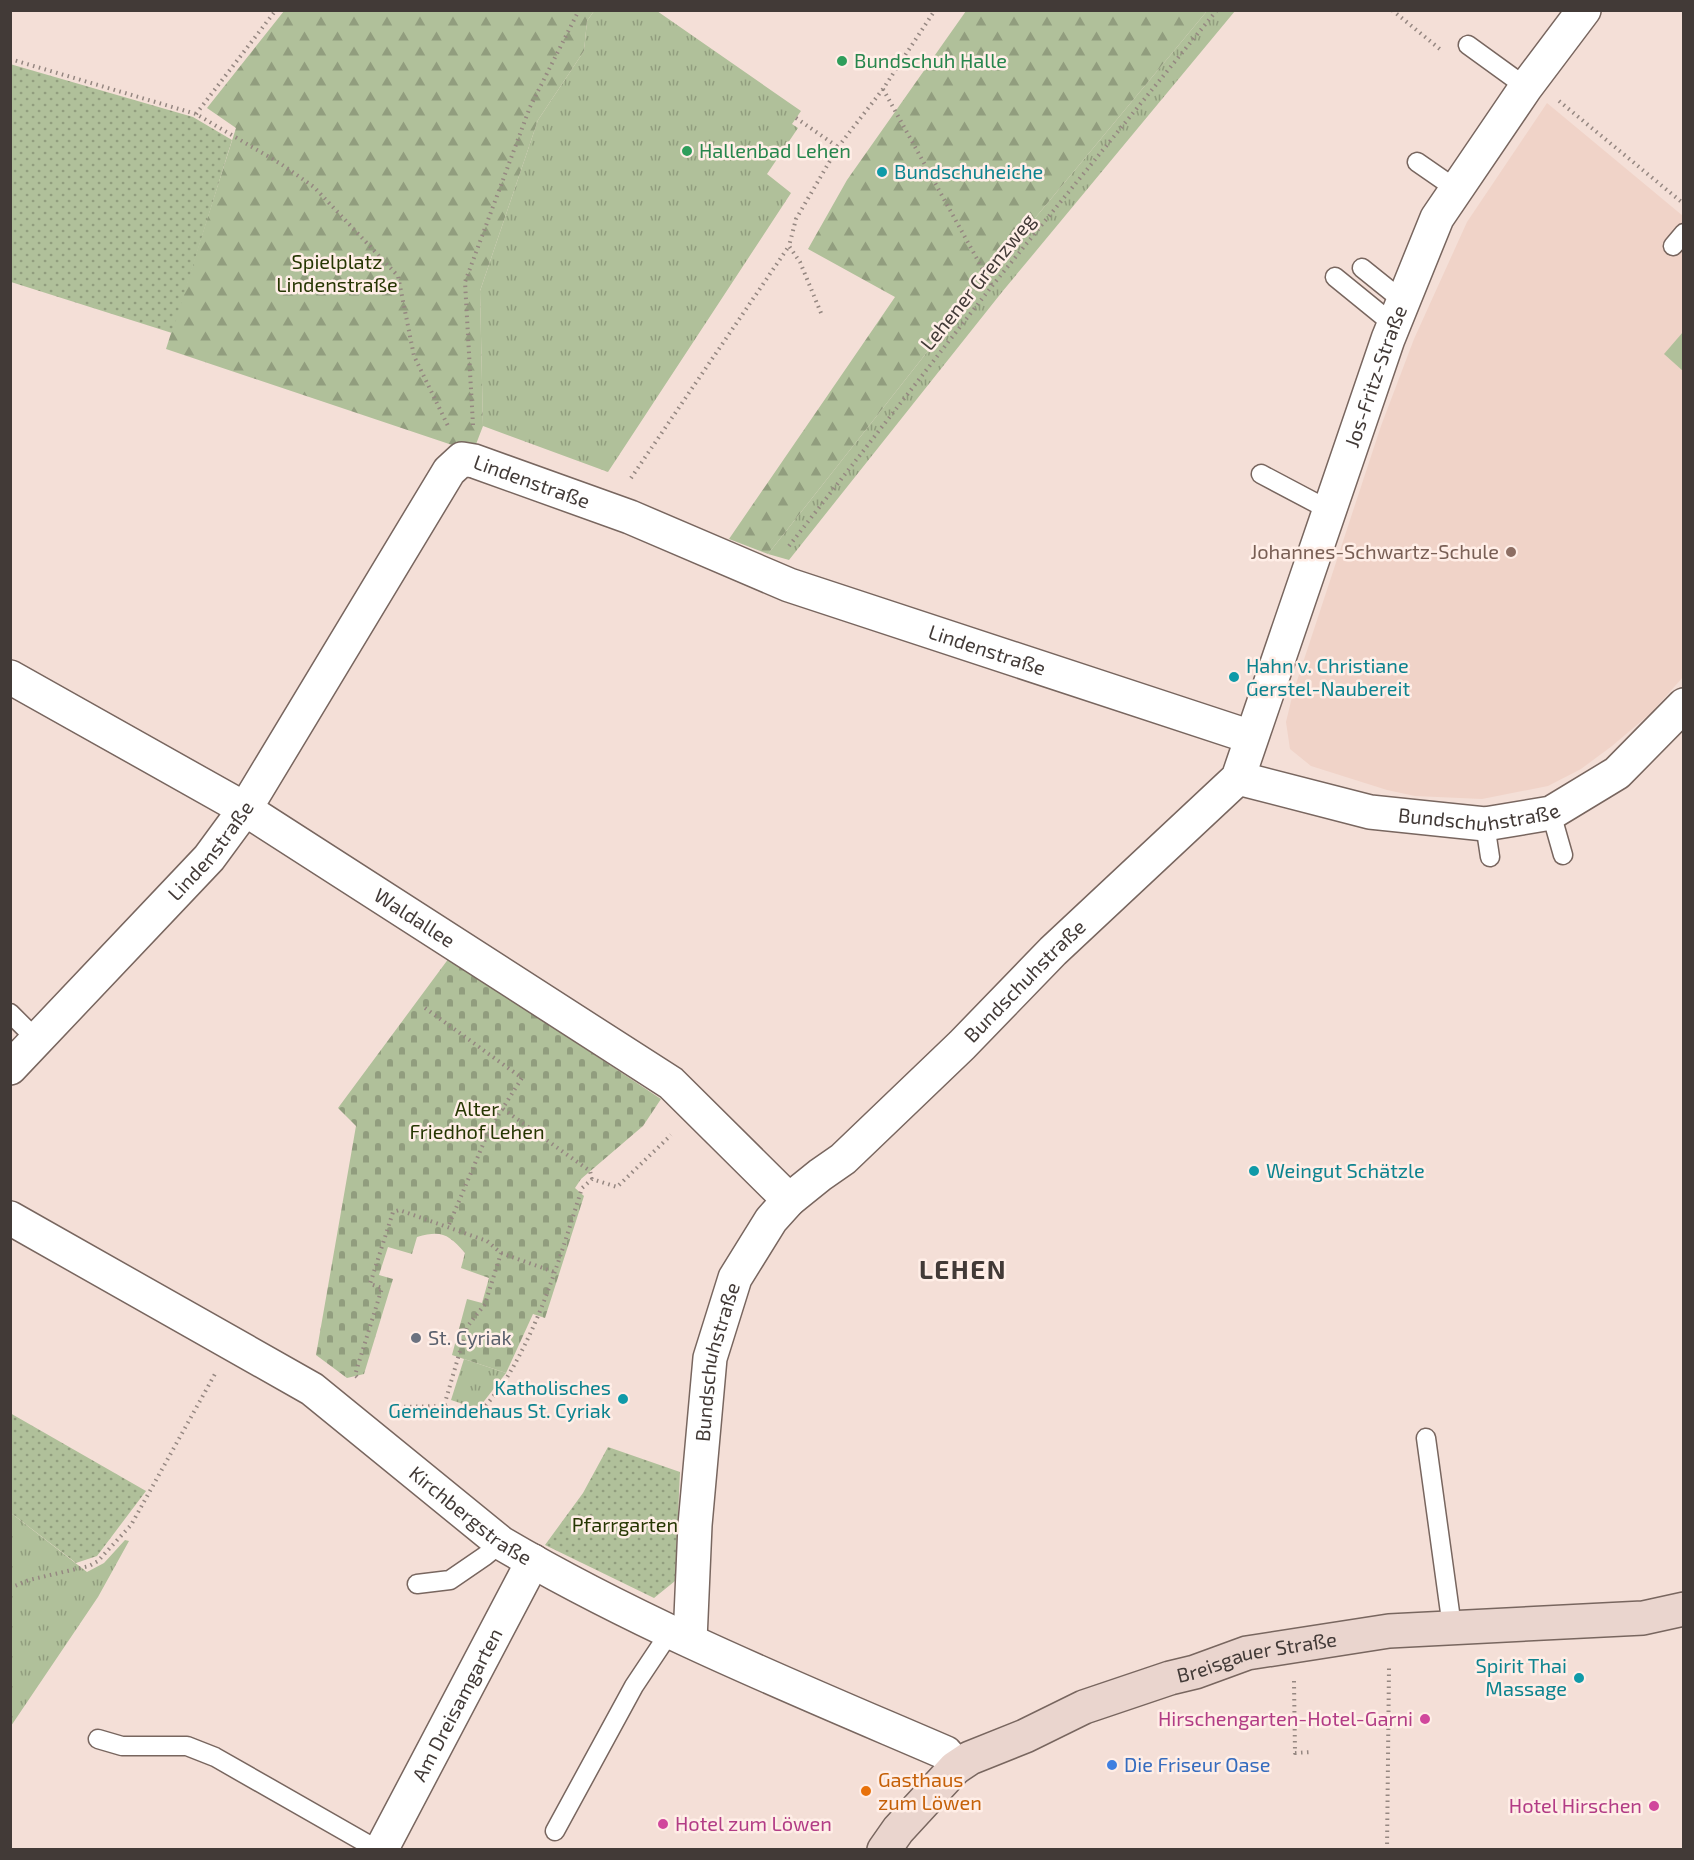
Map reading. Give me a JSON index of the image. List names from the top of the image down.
{
  "streets": {
    "street": [
      "Jos-Fritz-Straße",
      "Lindenstraße",
      "Bundschuhstraße",
      "Waldallee",
      "Kirchbergstraße",
      "Breisgauer Straße",
      "Am Dreisamgarten"
    ],
    "path": ["Lehener Grenzweg"]
  },
  "crossings": [
    ["Lehener Grenzweg", "Lindenstraße"],
    ["Jos-Fritz-Straße", "Lindenstraße"],
    ["Jos-Fritz-Straße", "Bundschuhstraße"],
    ["Lindenstraße", "Waldallee"],
    ["Bundschuhstraße", "Waldallee"],
    ["Bundschuhstraße", "Kirchbergstraße"],
    ["Kirchbergstraße", "Breisgauer Straße"],
    ["Kirchbergstraße", "Am Dreisamgarten"]
  ],
  "districts": ["LEHEN"],
  "parks": ["Spielplatz Lindenstraße", "Alter Friedhof Lehen", "Pfarrgarten"],
  "places": [
    "Bundschuh Halle",
    "Hallenbad Lehen",
    "Bundschuheiche",
    "Johannes-Schwartz-Schule",
    "Hahn v. Christiane Gerstel-Naubereit",
    "Weingut Schätzle",
    "St. Cyriak",
    "Katholisches Gemeindehaus St. Cyriak",
    "Spirit Thai Massage",
    "Hirschengarten-Hotel-Garni",
    "Die Friseur Oase",
    "Gasthaus zum Löwen",
    "Hotel Hirschen",
    "Hotel zum Löwen"
  ]
}
